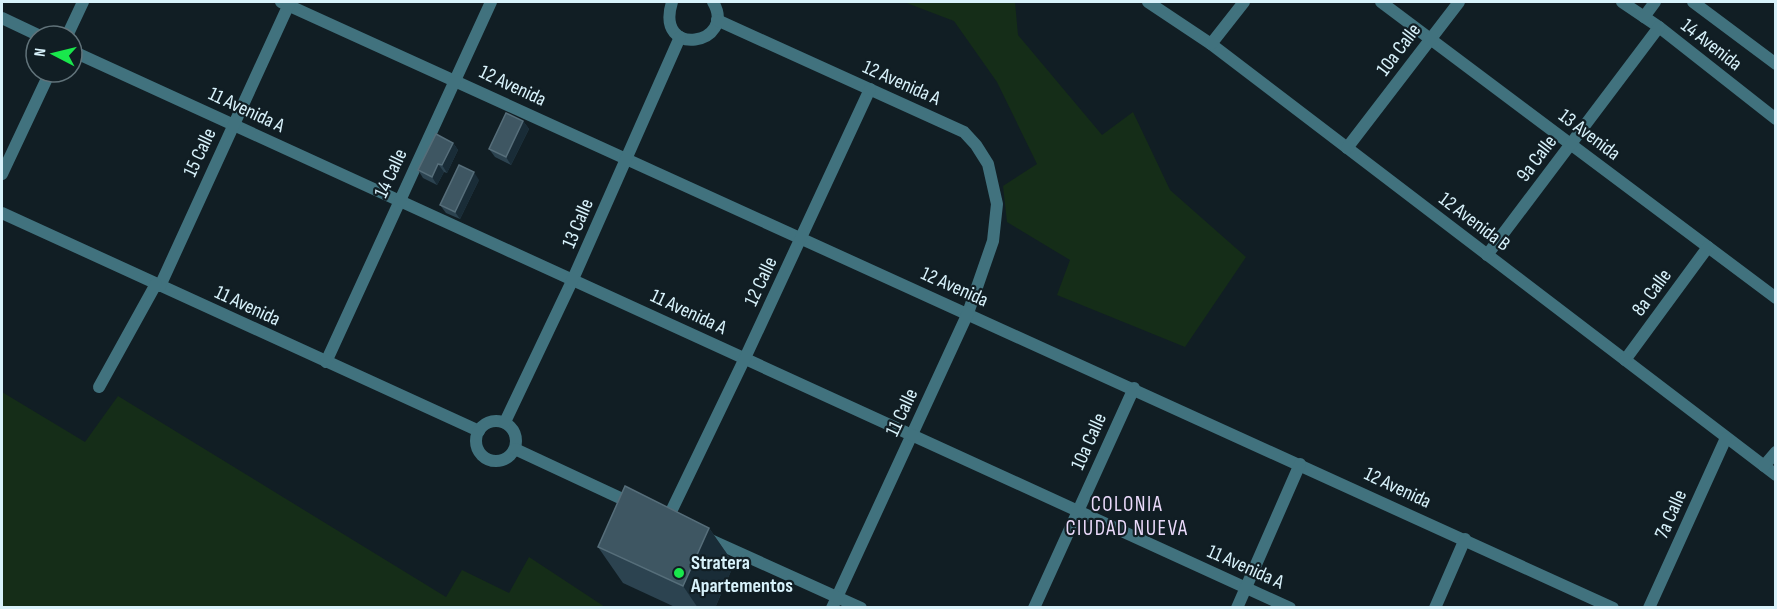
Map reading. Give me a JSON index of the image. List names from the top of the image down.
{
  "streets": {
    "street": [
      "14 Avenida",
      "10a Calle",
      "12 Avenida A",
      "12 Avenida",
      "11 Avenida A",
      "13 Avenida",
      "15 Calle",
      "9a Calle",
      "14 Calle",
      "12 Avenida B",
      "13 Calle",
      "12 Calle",
      "8a Calle",
      "11 Avenida",
      "11 Calle",
      "7a Calle"
    ]
  },
  "crossings": [
    ["14 Avenida", "9a Calle"],
    ["10a Calle", "12 Avenida"],
    ["10a Calle", "11 Avenida A"],
    ["10a Calle", "13 Avenida"],
    ["10a Calle", "12 Avenida B"],
    ["12 Avenida A", "12 Calle"],
    ["12 Avenida A", "11 Calle"],
    ["12 Avenida", "15 Calle"],
    ["12 Avenida", "14 Calle"],
    ["12 Avenida", "13 Calle"],
    ["12 Avenida", "12 Calle"],
    ["12 Avenida", "11 Calle"],
    ["11 Avenida A", "15 Calle"],
    ["11 Avenida A", "14 Calle"],
    ["11 Avenida A", "13 Calle"],
    ["11 Avenida A", "12 Calle"],
    ["11 Avenida A", "11 Calle"],
    ["13 Avenida", "9a Calle"],
    ["13 Avenida", "8a Calle"],
    ["15 Calle", "11 Avenida"],
    ["9a Calle", "12 Avenida B"],
    ["14 Calle", "11 Avenida"],
    ["12 Avenida B", "8a Calle"],
    ["12 Avenida B", "7a Calle"],
    ["13 Calle", "11 Avenida"]
  ],
  "districts": ["COLONIA CIUDAD NUEVA"],
  "places": ["Stratera Apartementos"],
  "north": "left"
}
